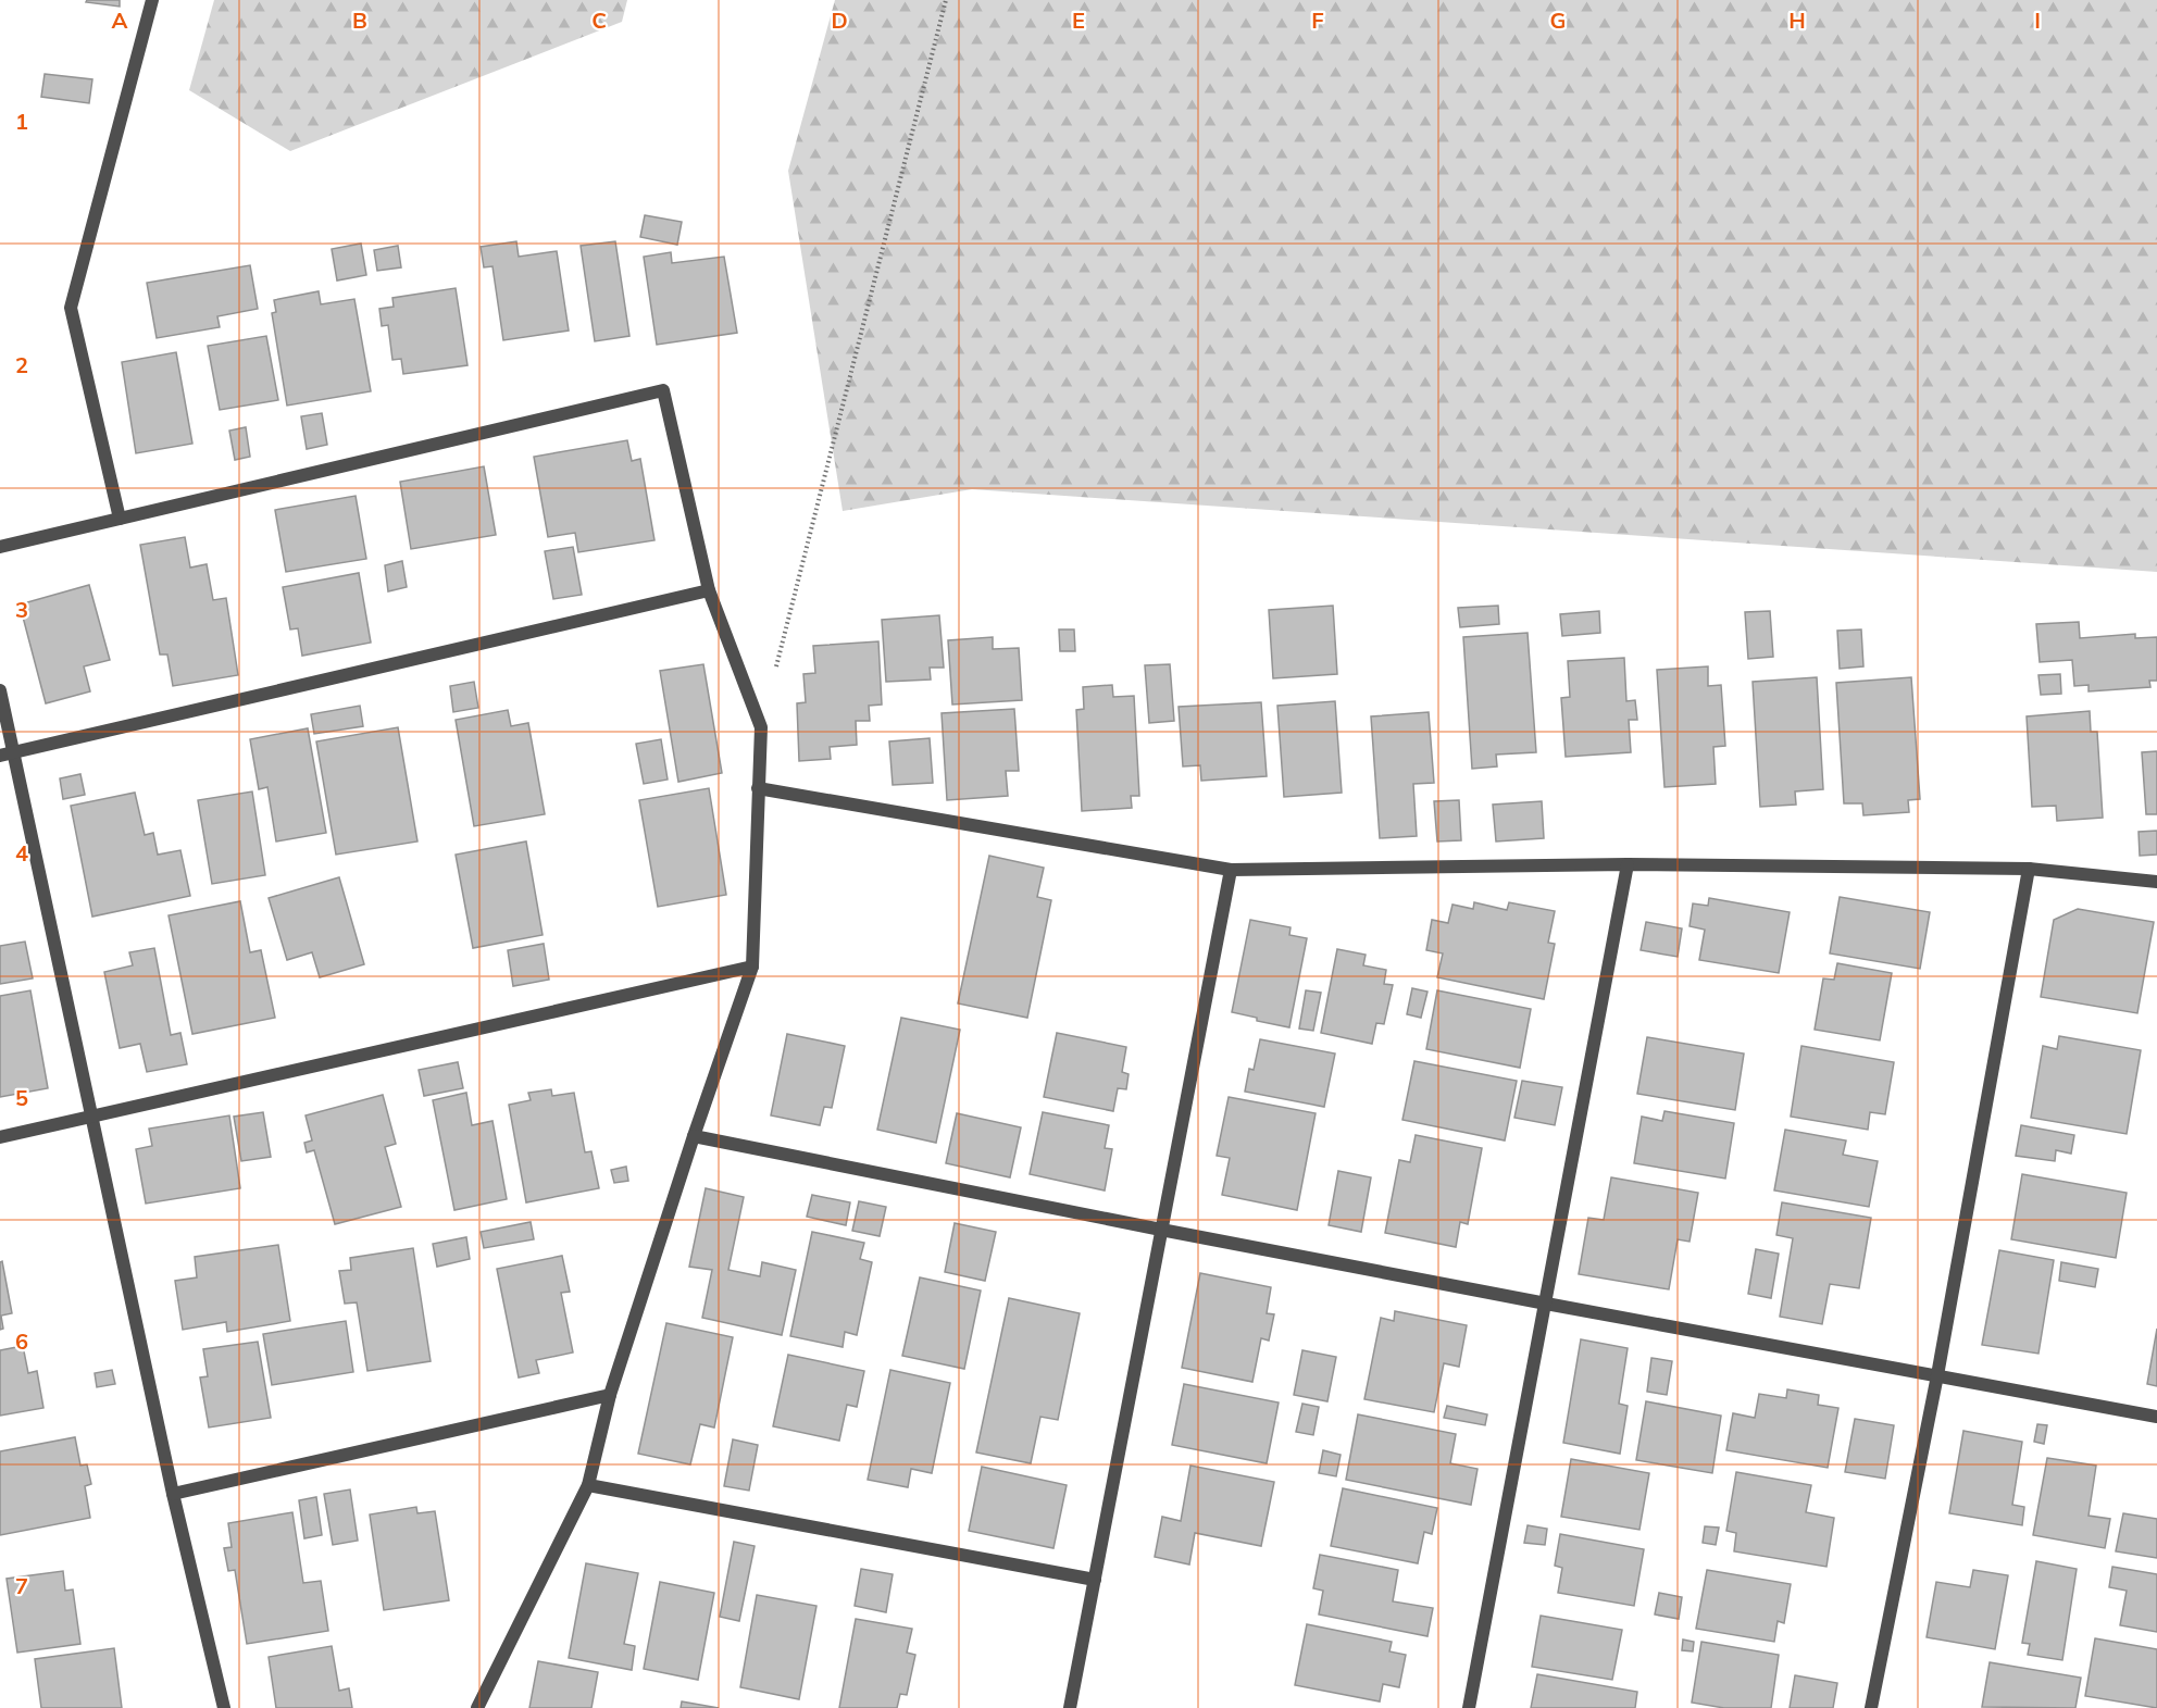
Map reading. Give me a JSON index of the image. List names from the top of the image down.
{
  "grid": {
    "columns": [
      "A",
      "B",
      "C",
      "D",
      "E",
      "F",
      "G",
      "H",
      "I"
    ],
    "rows": [
      "1",
      "2",
      "3",
      "4",
      "5",
      "6",
      "7"
    ]
  }
}
